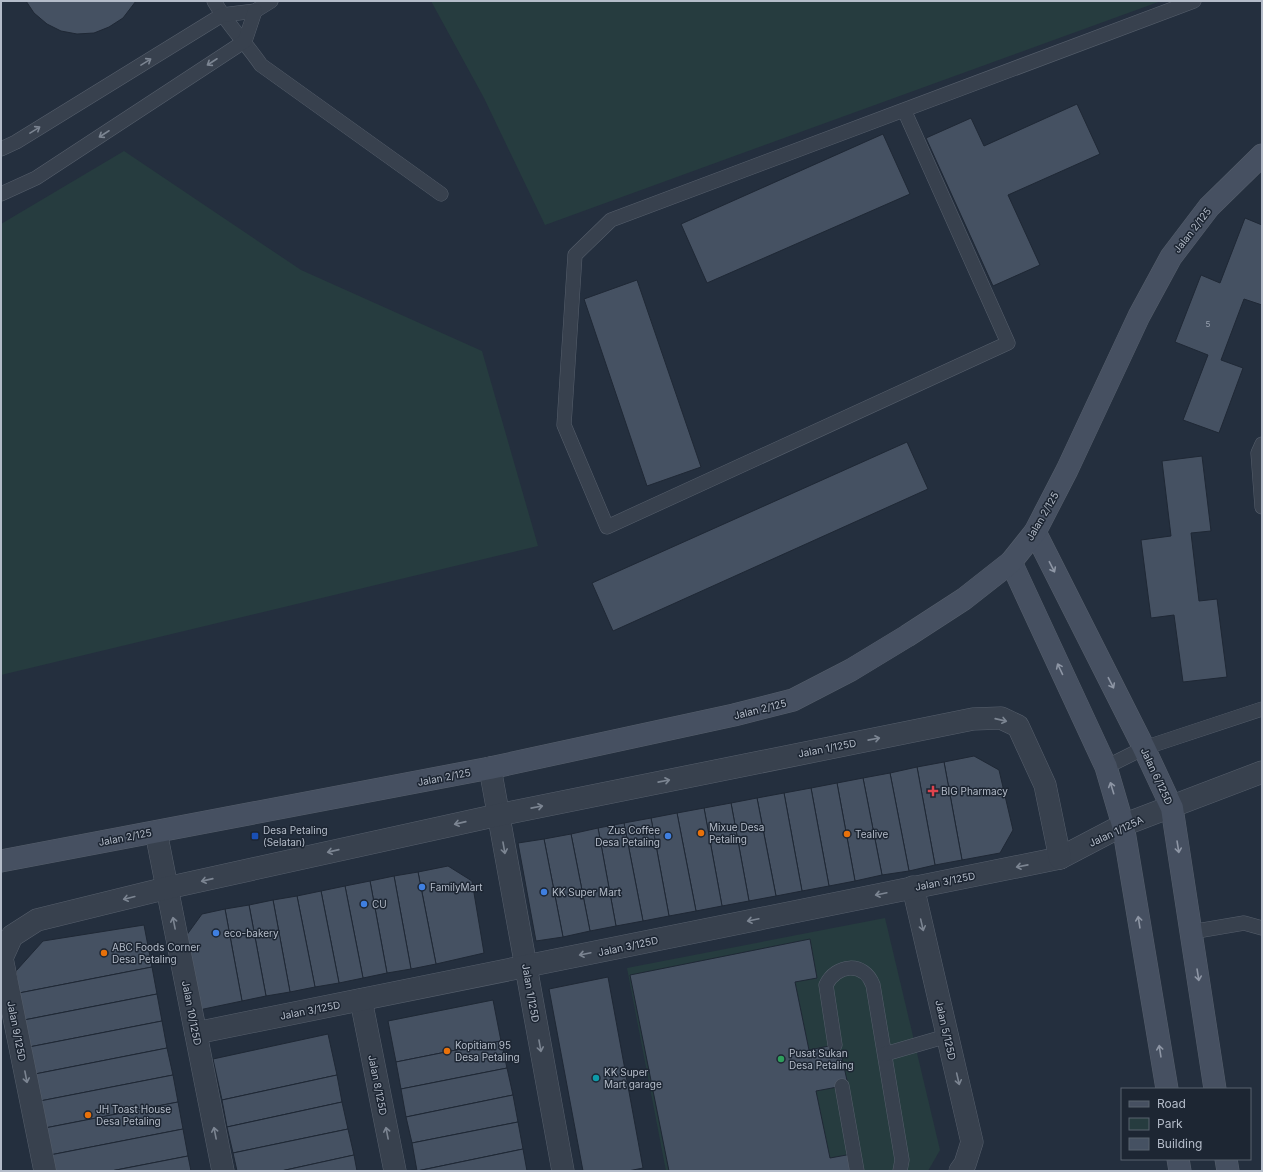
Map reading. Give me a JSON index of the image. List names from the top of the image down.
{
  "streets": {
    "street": [
      "Jalan 2/125",
      "Jalan 1/125D",
      "Jalan 6/125D",
      "Jalan 1/125A",
      "Jalan 3/125D",
      "Jalan 10/125D",
      "Jalan 5/125D",
      "Jalan 9/125D",
      "Jalan 8/125D"
    ]
  },
  "crossings": [
    ["Jalan 2/125", "Jalan 1/125D"],
    ["Jalan 2/125", "Jalan 6/125D"],
    ["Jalan 2/125", "Jalan 10/125D"],
    ["Jalan 1/125D", "Jalan 1/125A"],
    ["Jalan 1/125D", "Jalan 3/125D"],
    ["Jalan 6/125D", "Jalan 1/125A"],
    ["Jalan 1/125A", "Jalan 3/125D"],
    ["Jalan 3/125D", "Jalan 10/125D"],
    ["Jalan 3/125D", "Jalan 5/125D"],
    ["Jalan 3/125D", "Jalan 8/125D"],
    ["Jalan 10/125D", "Jalan 9/125D"]
  ],
  "one_way": [
    "Jalan 3/125D",
    "Jalan 10/125D",
    "Jalan 5/125D",
    "Jalan 8/125D"
  ],
  "places": {
    "health": ["BIG Pharmacy"],
    "other": [
      "Mixue Desa Petaling",
      "Tealive",
      "Zus Coffee Desa Petaling",
      "FamilyMart",
      "KK Super Mart",
      "CU",
      "eco-bakery",
      "ABC Foods Corner Desa Petaling",
      "Kopitiam 95 Desa Petaling",
      "Pusat Sukan Desa Petaling",
      "KK Super Mart garage",
      "JH Toast House Desa Petaling"
    ],
    "transit": ["Desa Petaling (Selatan)"]
  },
  "house_numbers": ["5"],
  "legend": ["Road", "Park", "Building"]
}
